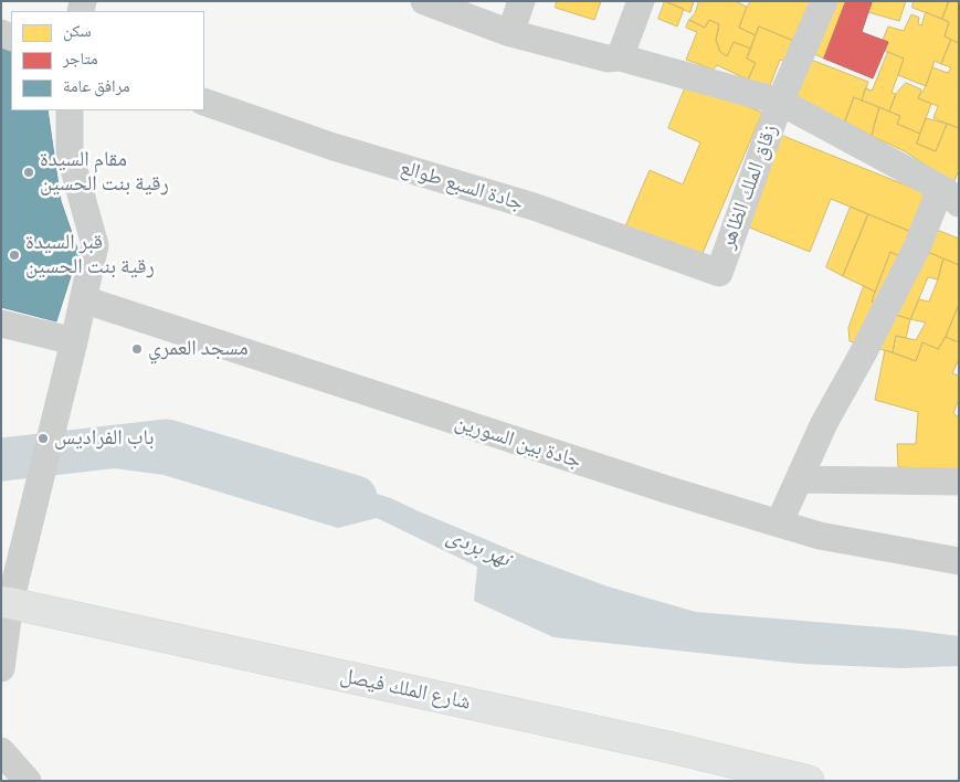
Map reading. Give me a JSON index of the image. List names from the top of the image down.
{
  "streets": {
    "street": [
      "جادة السبع طوالع",
      "زقاق الملك الظاهر",
      "جادة بين السورين",
      "شارع الملك فيصل"
    ]
  },
  "crossings": [
    ["جادة السبع طوالع", "زقاق الملك الظاهر"]
  ],
  "water": ["نهر بردى"],
  "places": [
    "مقام السيدة رقية بنت الحسين",
    "قبر السيدة رقية بنت الحسين",
    "مسجد العمري",
    "باب الفراديس"
  ],
  "legend": ["سكن", "متاجر", "مرافق عامة"]
}
